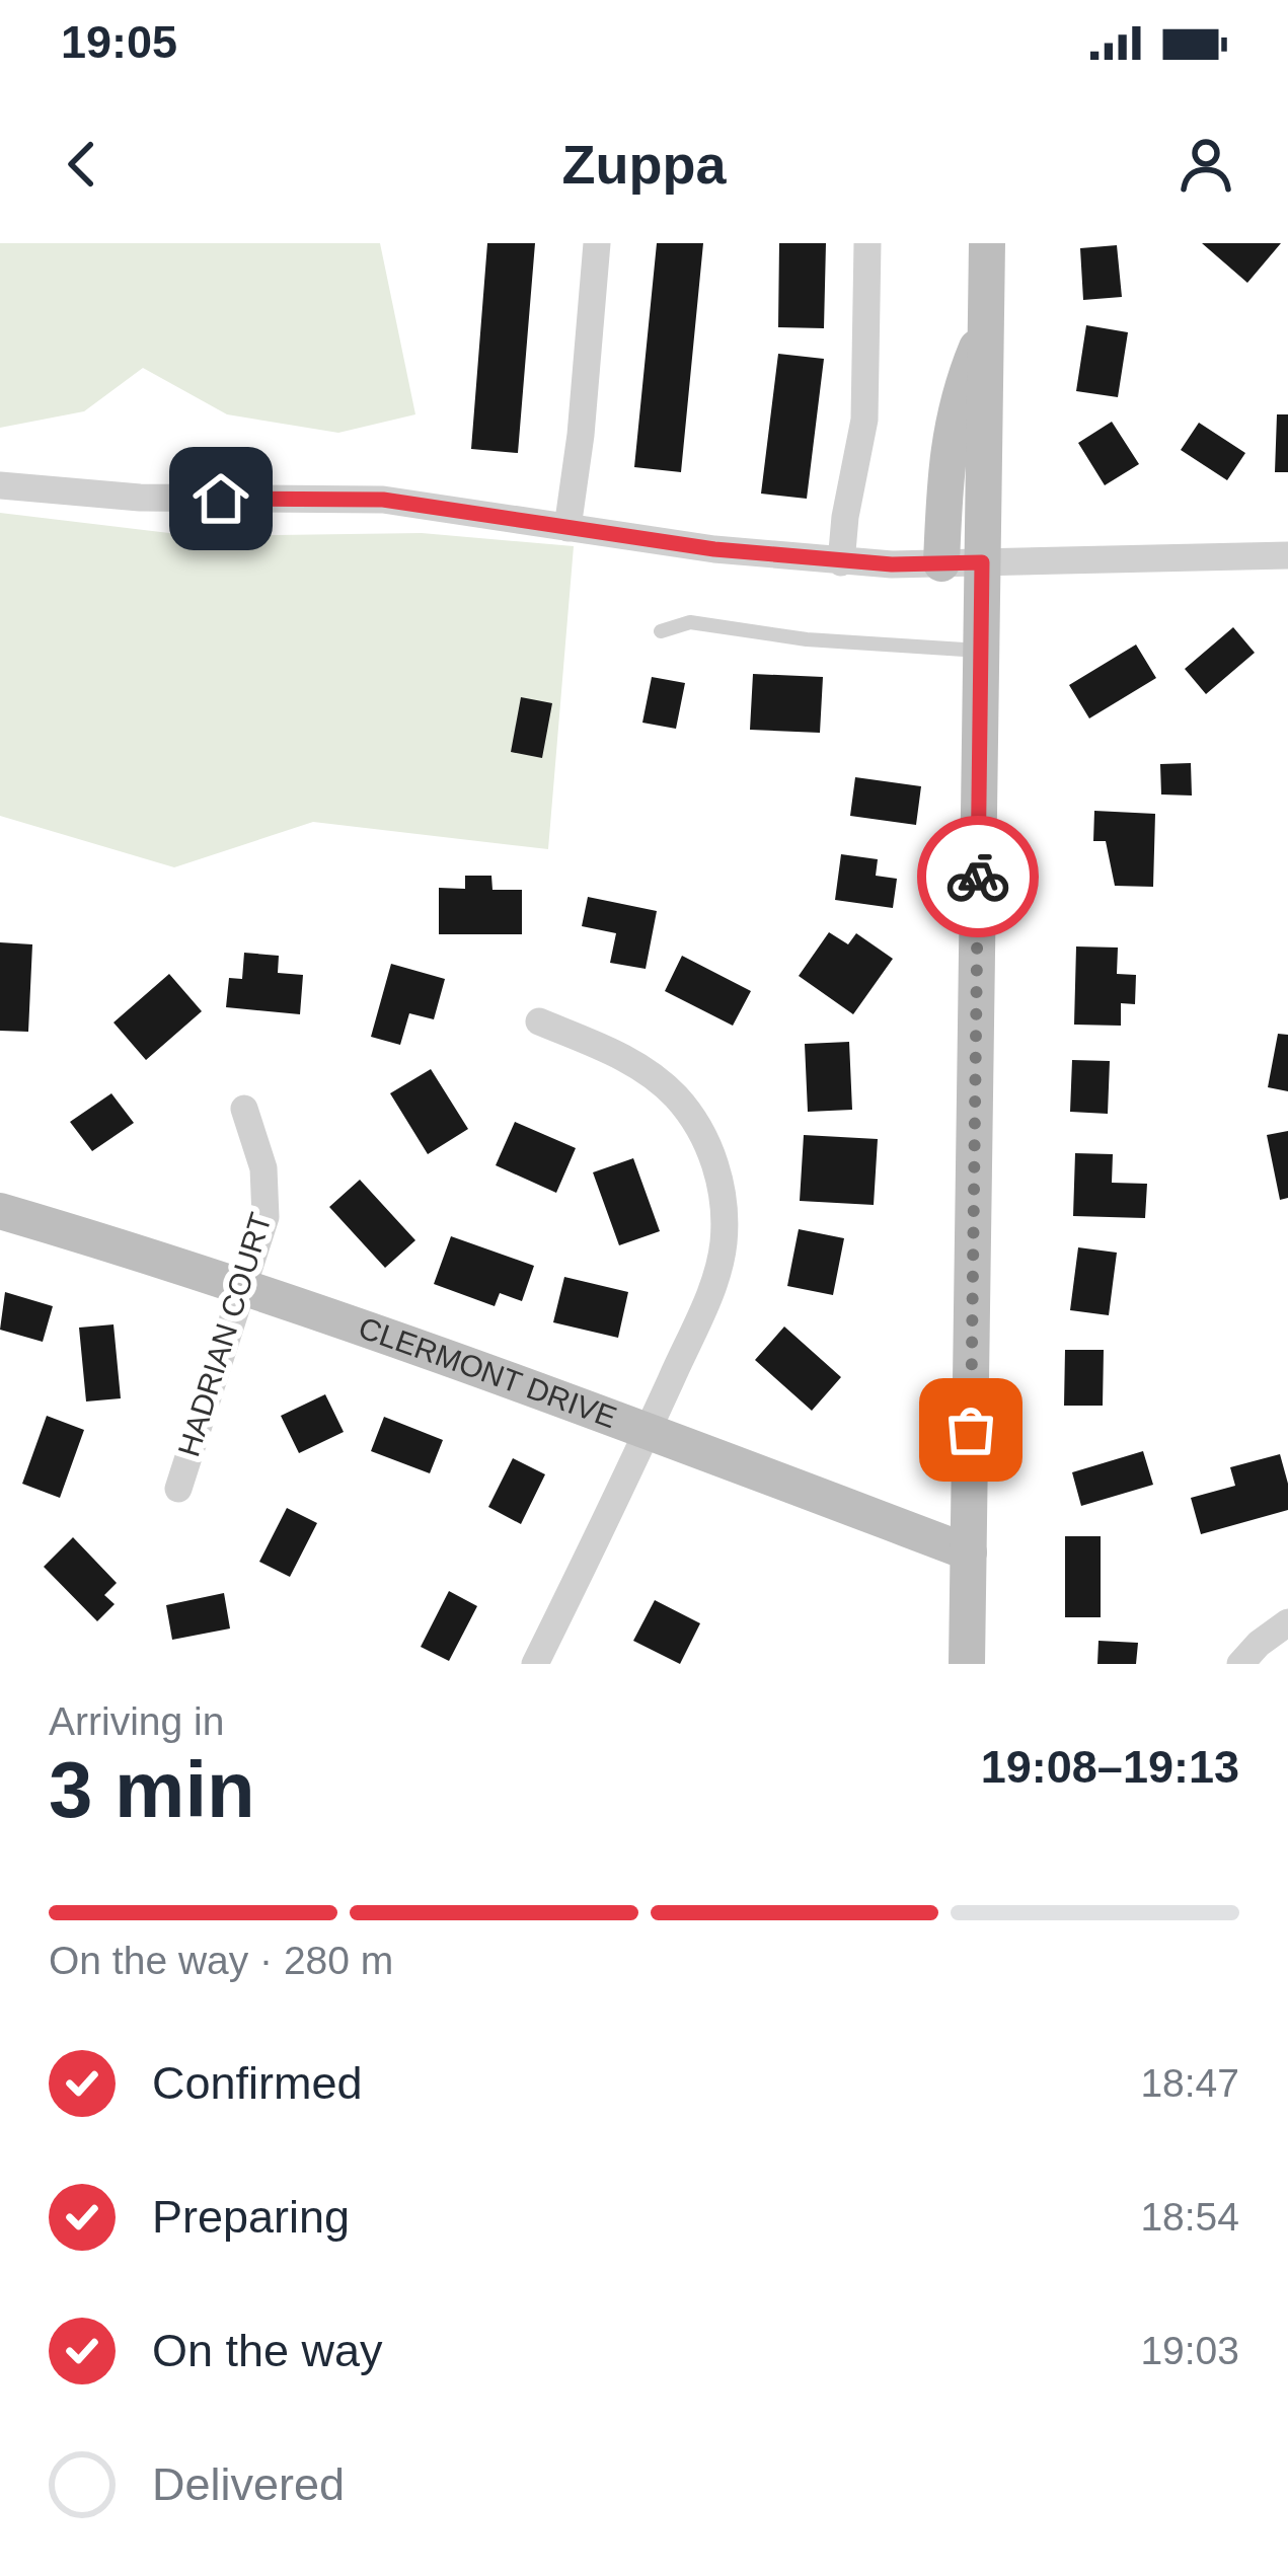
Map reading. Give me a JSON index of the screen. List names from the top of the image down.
{
  "streets": {
    "main road": ["CLERMONT DRIVE"],
    "street": ["HADRIAN COURT"]
  },
  "crossings": [
    ["HADRIAN COURT", "CLERMONT DRIVE"]
  ],
  "page": {
    "status": "19:05",
    "header": "Zuppa",
    "heading": ["3 min", "Arriving in", "19:08–19:13"],
    "bar": "On the way · 280 m",
    "list": [
      ["Confirmed", "18:47"],
      ["Preparing", "18:54"],
      ["On the way", "19:03"],
      "Delivered"
    ]
  }
}
